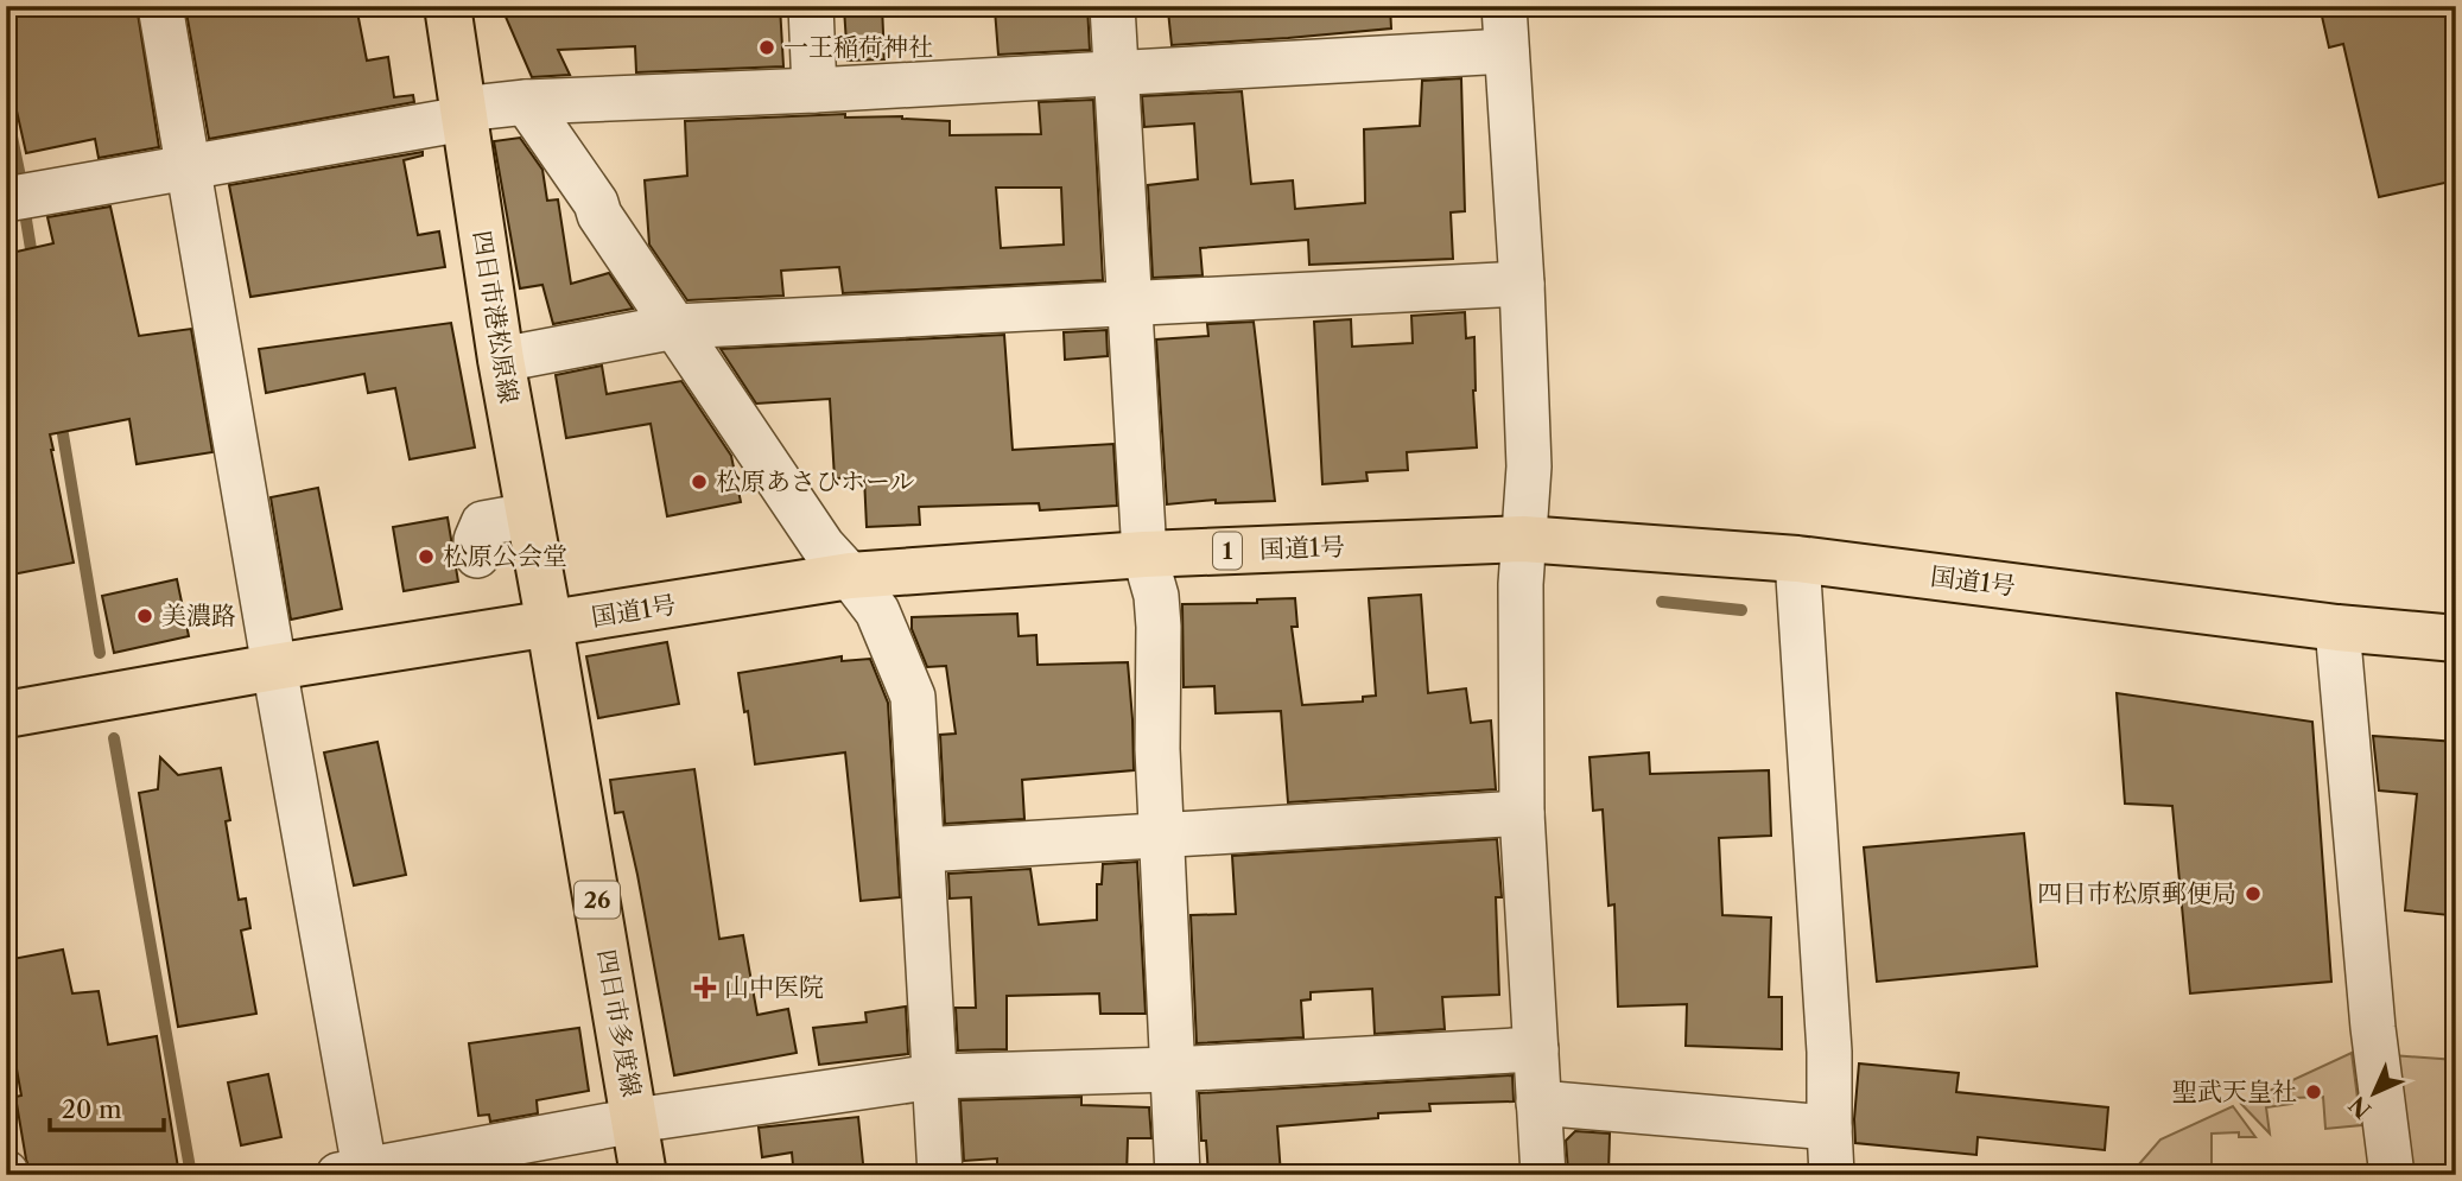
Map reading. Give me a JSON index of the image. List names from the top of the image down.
{
  "streets": {
    "main road": [
      "四日市港松原線",
      "国道1号",
      "1",
      "26",
      "四日市多度線"
    ]
  },
  "crossings": [
    ["四日市港松原線", "国道1号"],
    ["四日市港松原線", "四日市多度線"],
    ["国道1号", "四日市多度線"]
  ],
  "places": {
    "other": [
      "一王稲荷神社",
      "松原あさひホール",
      "松原公会堂",
      "美濃路",
      "四日市松原郵便局",
      "聖武天皇社"
    ],
    "health": ["山中医院"]
  },
  "scale_bar": "20 m",
  "north": "bottom left"
}
